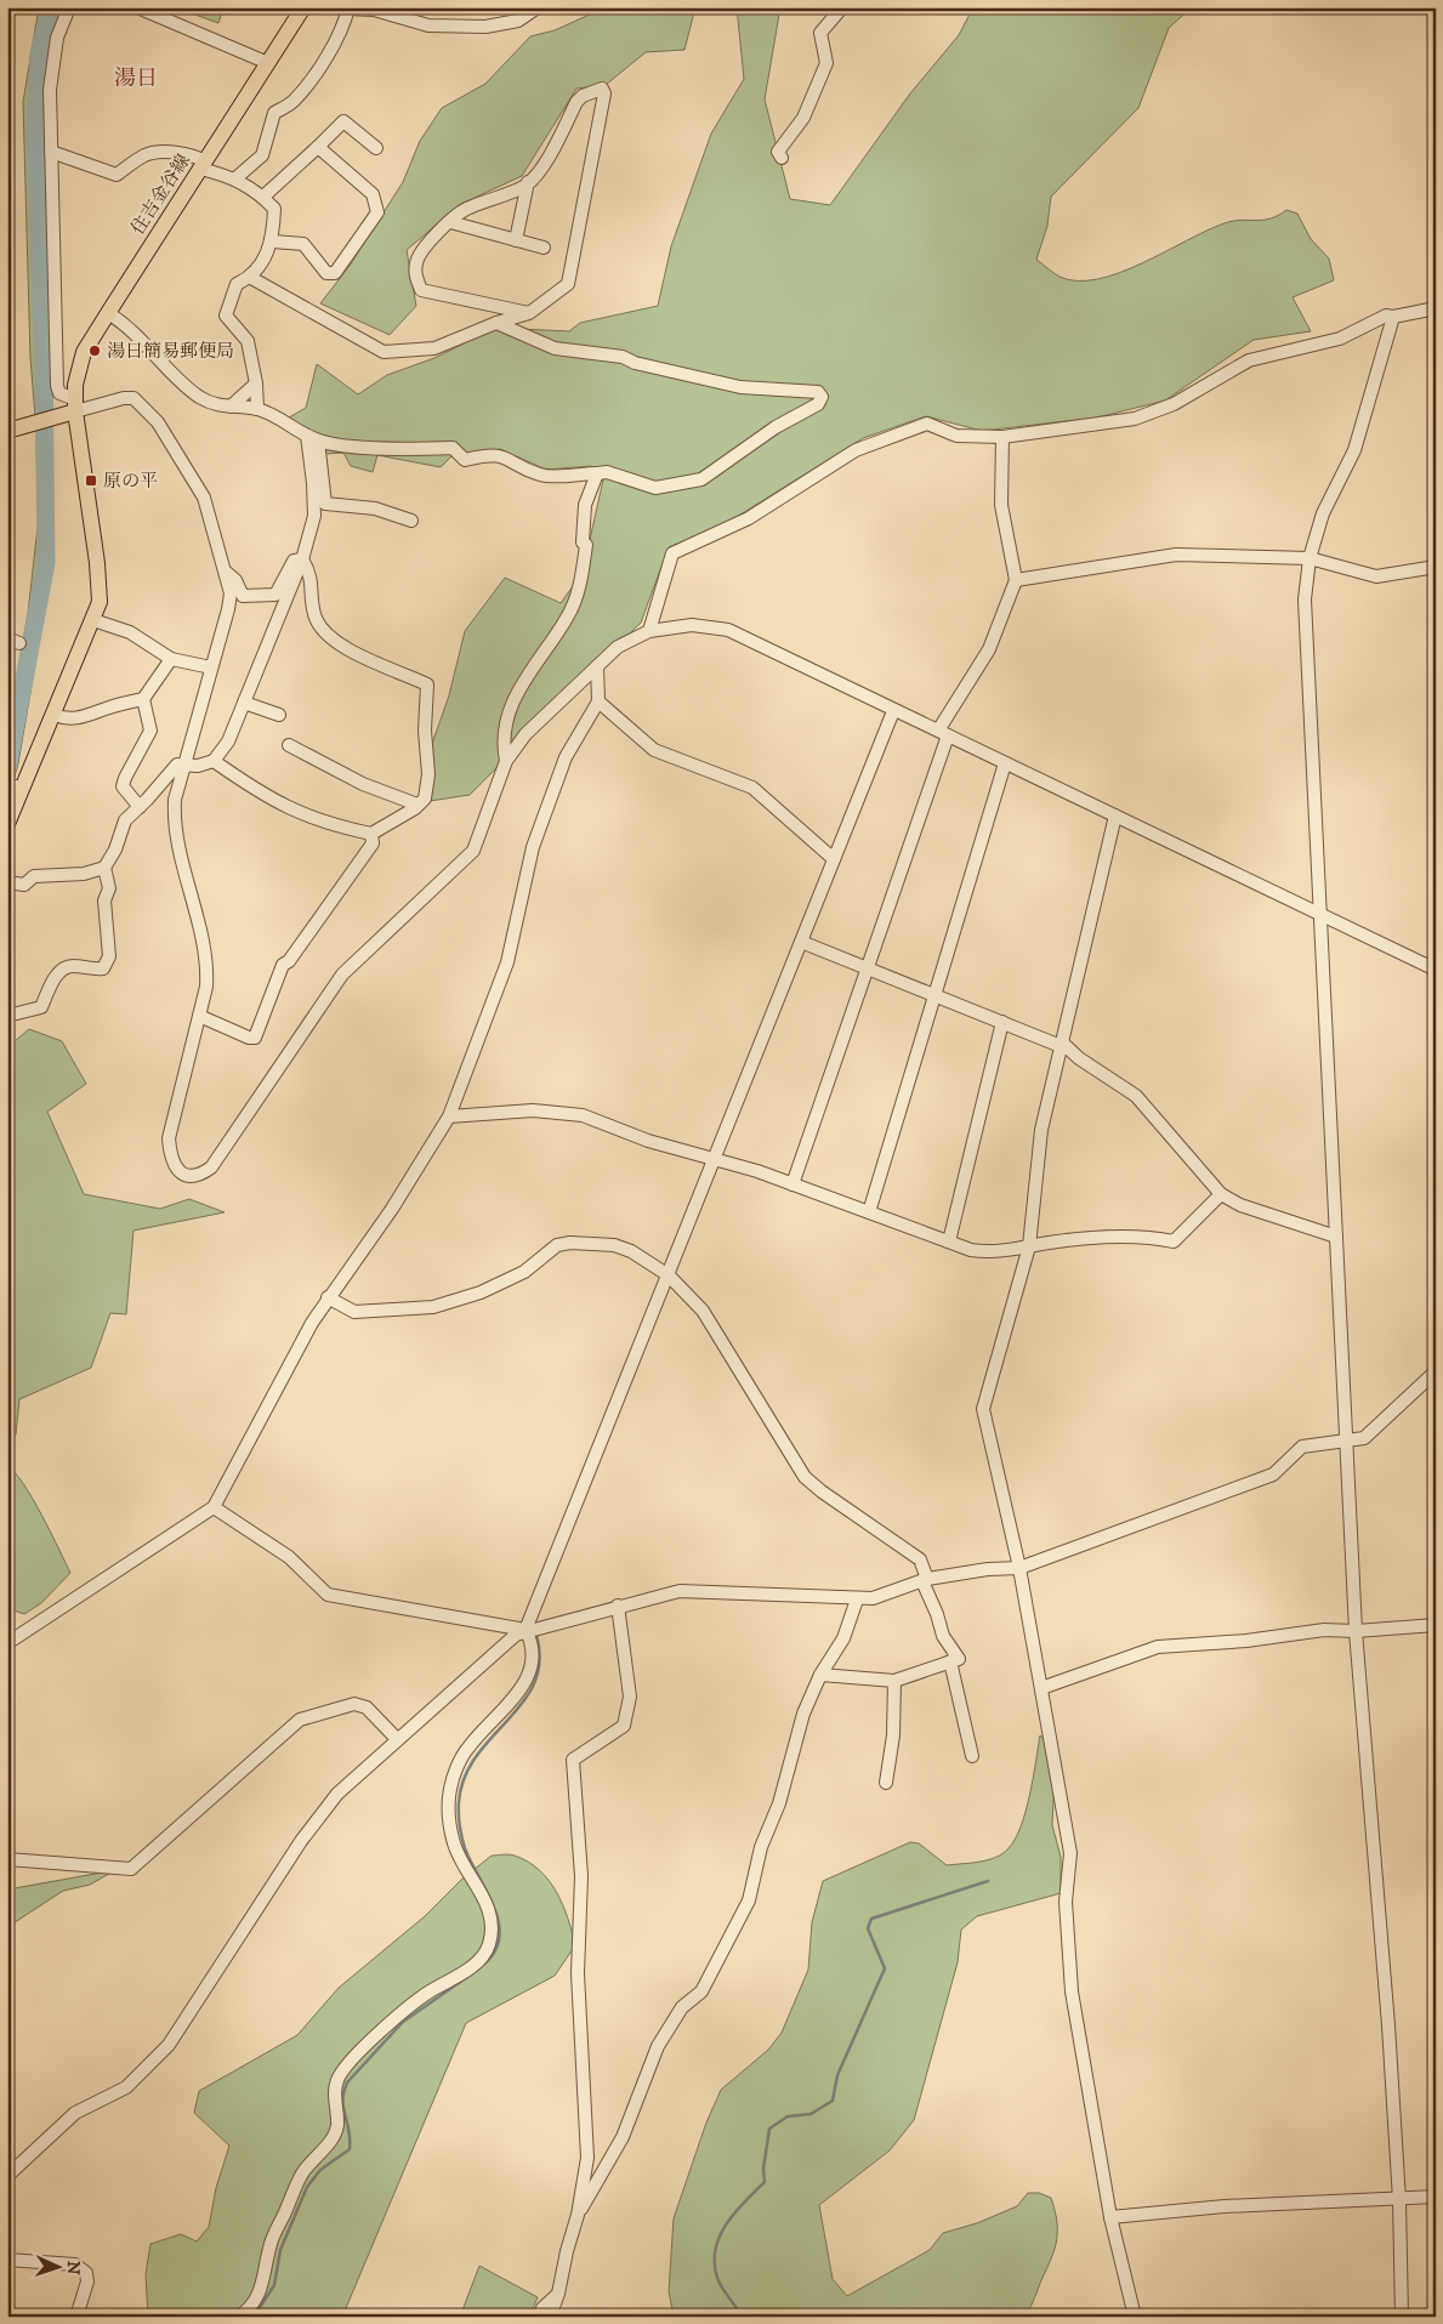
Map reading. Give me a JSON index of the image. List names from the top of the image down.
{
  "streets": {
    "main road": ["住吉金谷線"]
  },
  "districts": ["湯日"],
  "places": {
    "other": ["湯日簡易郵便局"],
    "transit": ["原の平"]
  },
  "north": "right"
}
